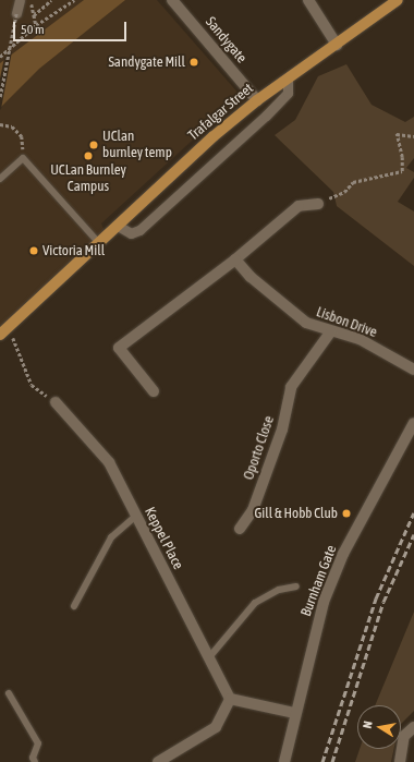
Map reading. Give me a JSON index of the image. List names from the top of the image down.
{
  "streets": {
    "main road": ["Trafalgar Street"],
    "street": [
      "Sandygate",
      "Lisbon Drive",
      "Oporto Close",
      "Keppel Place",
      "Burnham Gate"
    ]
  },
  "crossings": [
    ["Sandygate", "Trafalgar Street"],
    ["Lisbon Drive", "Oporto Close"]
  ],
  "places": [
    "Sandygate Mill",
    "UClan burnley temp",
    "UCLan Burnley Campus",
    "Victoria Mill",
    "Gill & Hobb Club"
  ],
  "scale_bar": "50 m",
  "north": "left"
}
